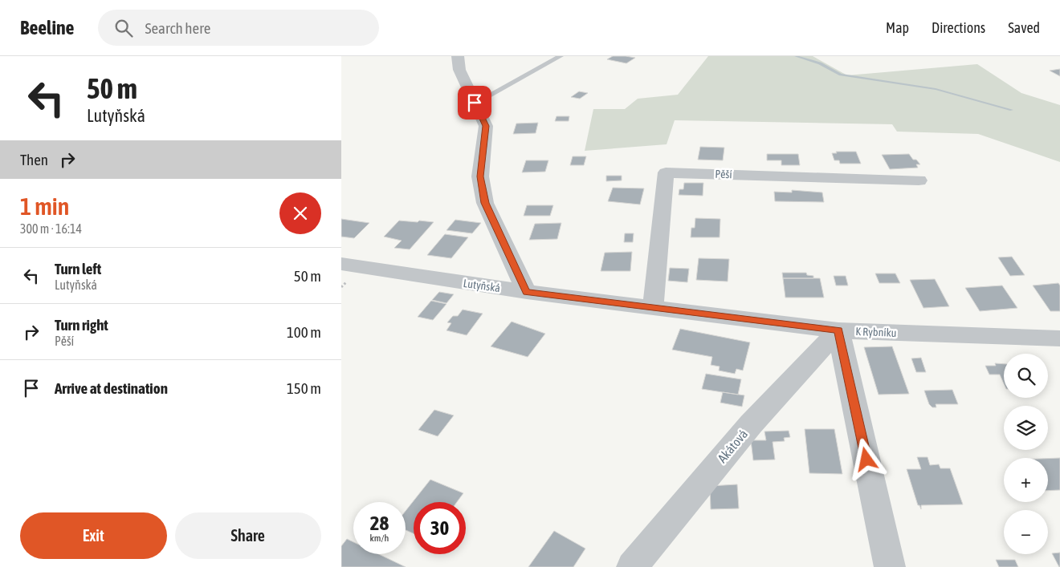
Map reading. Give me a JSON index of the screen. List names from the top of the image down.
{
  "streets": {
    "street": [
      "Pěší",
      "Lutyňská",
      "K Rybníku",
      "Akátová"
    ]
  },
  "crossings": [
    ["Pěší", "Lutyňská"],
    ["Lutyňská", "K Rybníku"],
    ["Lutyňská", "Akátová"],
    ["K Rybníku", "Akátová"]
  ],
  "page": {
    "header": "Beeline",
    "search": "Search here",
    "nav": ["Map", "Directions", "Saved"],
    "turn": ["50 m", "Lutyňská"],
    "then": "Then",
    "heading": ["1 min", "300 m · 16:14"],
    "list": [
      {
        "name": "Turn left",
        "note": "Lutyňská",
        "value": "50 m"
      },
      {
        "name": "Turn right",
        "note": "Pěší",
        "value": "100 m"
      },
      {
        "name": "Arrive at destination",
        "value": "150 m"
      }
    ],
    "map_buttons": ["+", "−"],
    "speed": "28 km/h",
    "limit": "30",
    "buttons": ["Exit", "Share"]
  }
}
